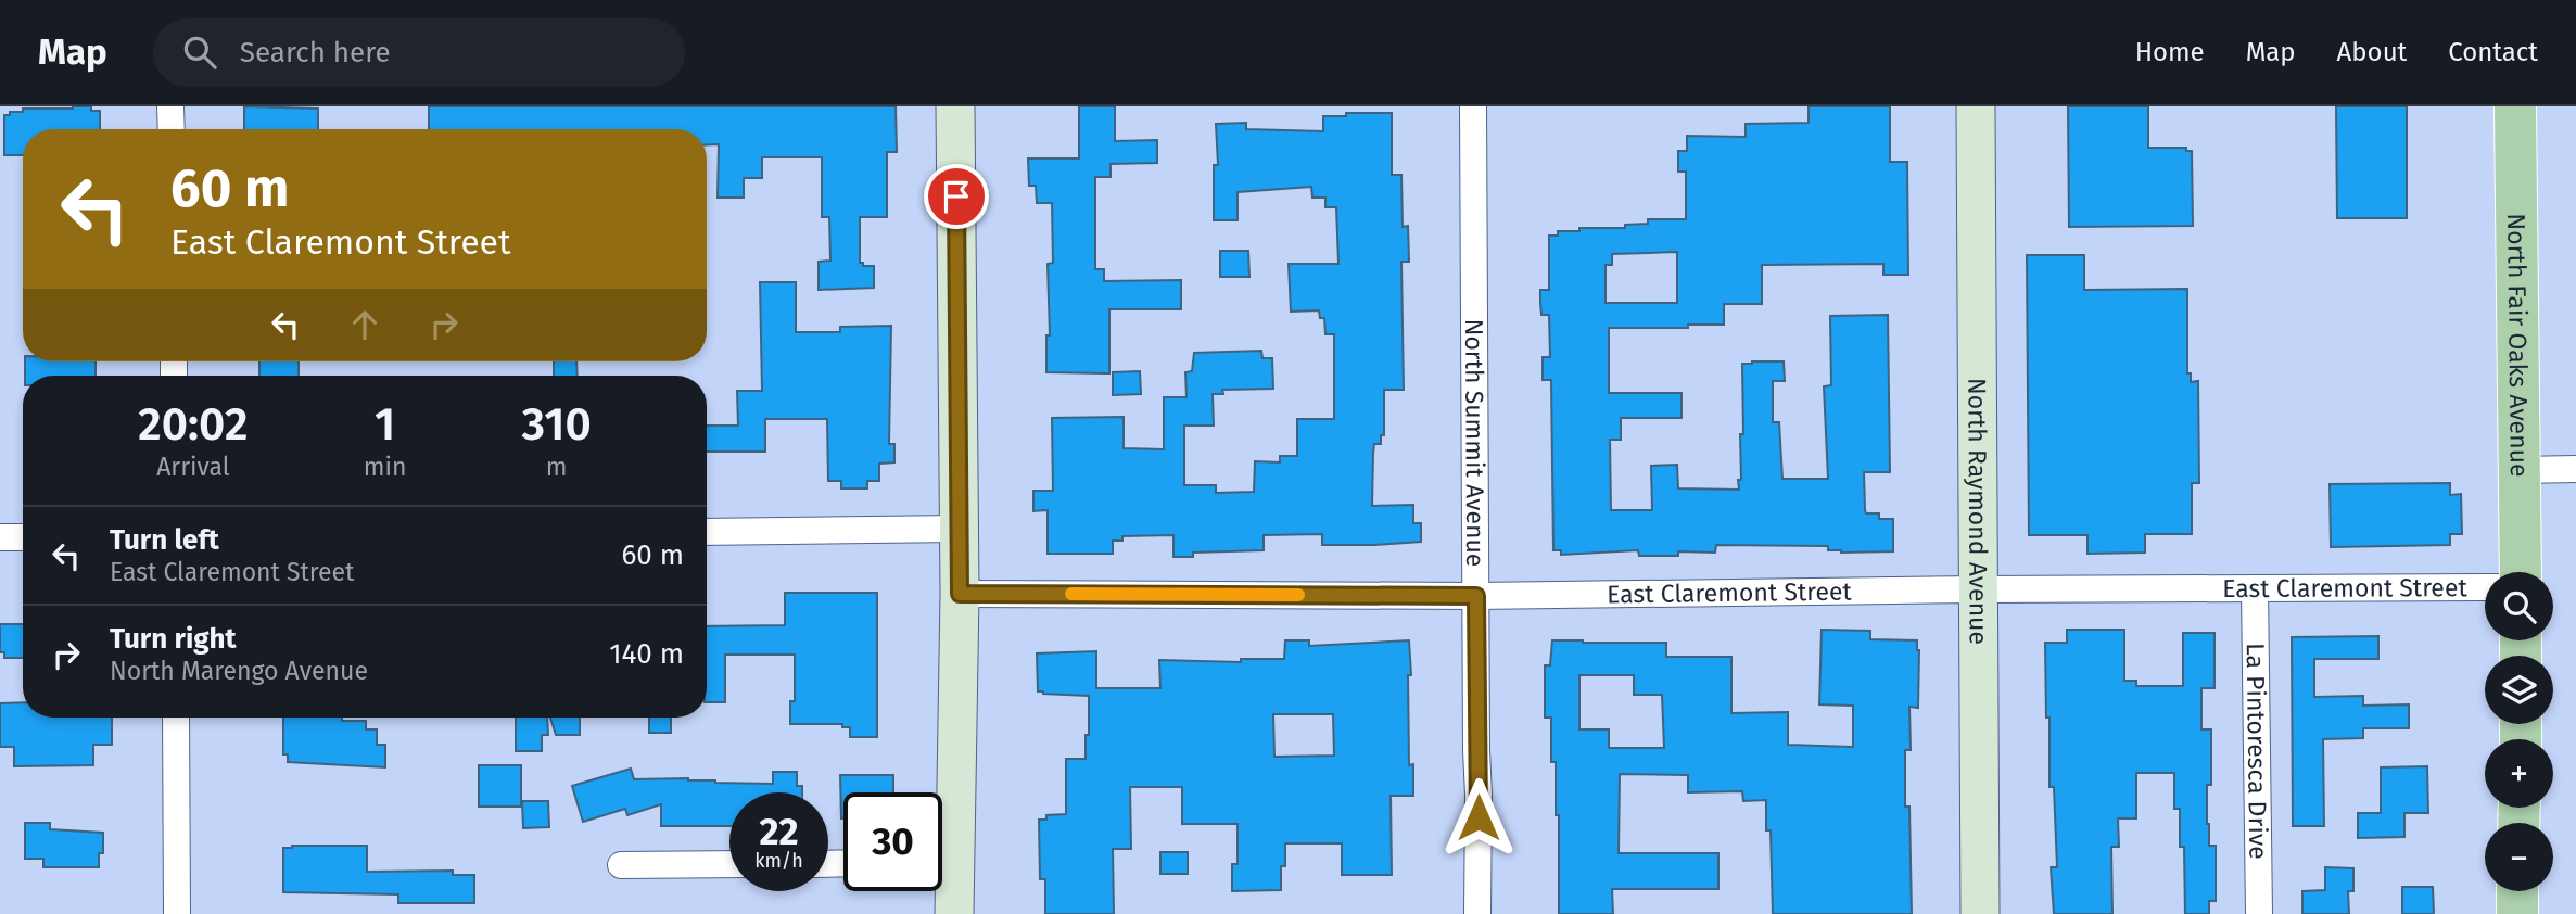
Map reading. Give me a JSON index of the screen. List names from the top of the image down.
{
  "streets": {
    "main road": ["North Fair Oaks Avenue"],
    "street": [
      "North Summit Avenue",
      "North Raymond Avenue",
      "East Claremont Street",
      "La Pintoresca Drive"
    ]
  },
  "crossings": [
    ["North Summit Avenue", "East Claremont Street"],
    ["North Raymond Avenue", "East Claremont Street"],
    ["East Claremont Street", "La Pintoresca Drive"]
  ],
  "page": {
    "header": "Map",
    "search": "Search here",
    "nav": [
      "Home",
      "Map",
      "About",
      "Contact"
    ],
    "turn": ["60 m", "East Claremont Street"],
    "eta": [
      "20:02",
      "Arrival",
      "1",
      "min",
      "310",
      "m"
    ],
    "list": [
      {
        "name": "Turn left",
        "note": "East Claremont Street",
        "value": "60 m"
      },
      {
        "name": "Turn right",
        "note": "North Marengo Avenue",
        "value": "140 m"
      }
    ],
    "map_buttons": ["+", "−"],
    "speed": "22 km/h",
    "limit": "30"
  }
}
